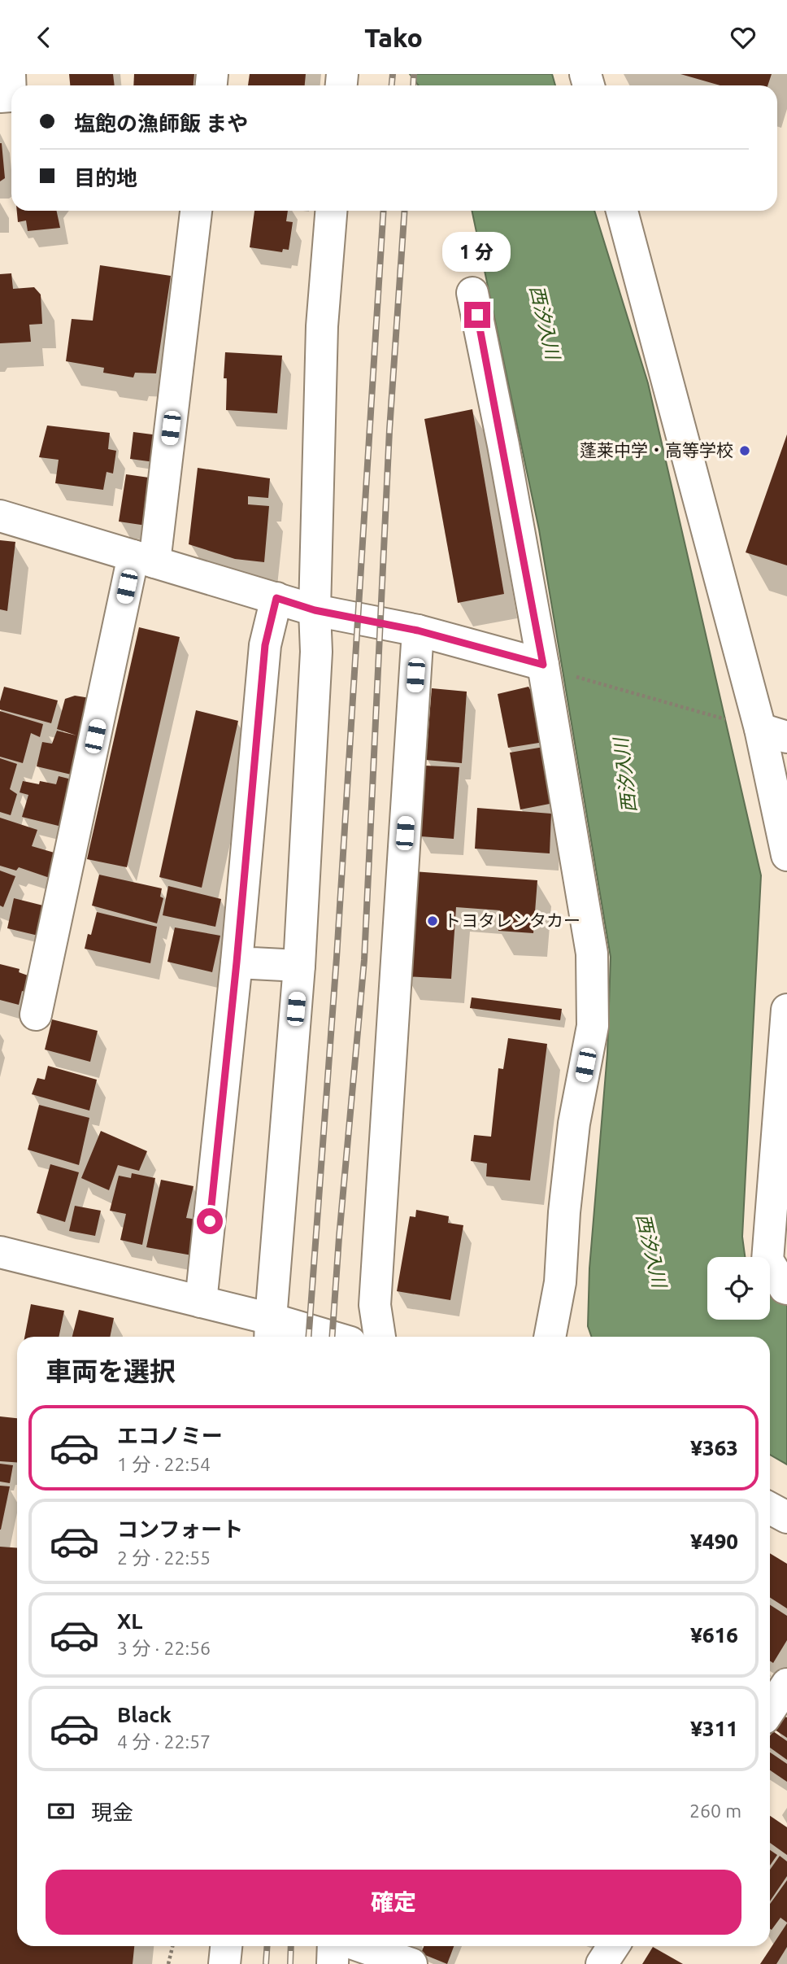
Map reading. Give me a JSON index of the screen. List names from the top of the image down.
{
  "water": ["西汐入川"],
  "places": ["蓬莱中学・高等学校", "トヨタレンタカー"],
  "page": {
    "header": "Tako",
    "banner": ["塩飽の漁師飯 まや", "目的地"],
    "bubble": "1 分",
    "heading": "車両を選択",
    "list": [
      {
        "name": "エコノミー",
        "note": "1 分 · 22:54",
        "value": "¥363"
      },
      {
        "name": "コンフォート",
        "note": "2 分 · 22:55",
        "value": "¥490"
      },
      {
        "name": "XL",
        "note": "3 分 · 22:56",
        "value": "¥616"
      },
      {
        "name": "Black",
        "note": "4 分 · 22:57",
        "value": "¥311"
      }
    ],
    "pay": ["現金", "260 m"],
    "buttons": "確定"
  }
}
